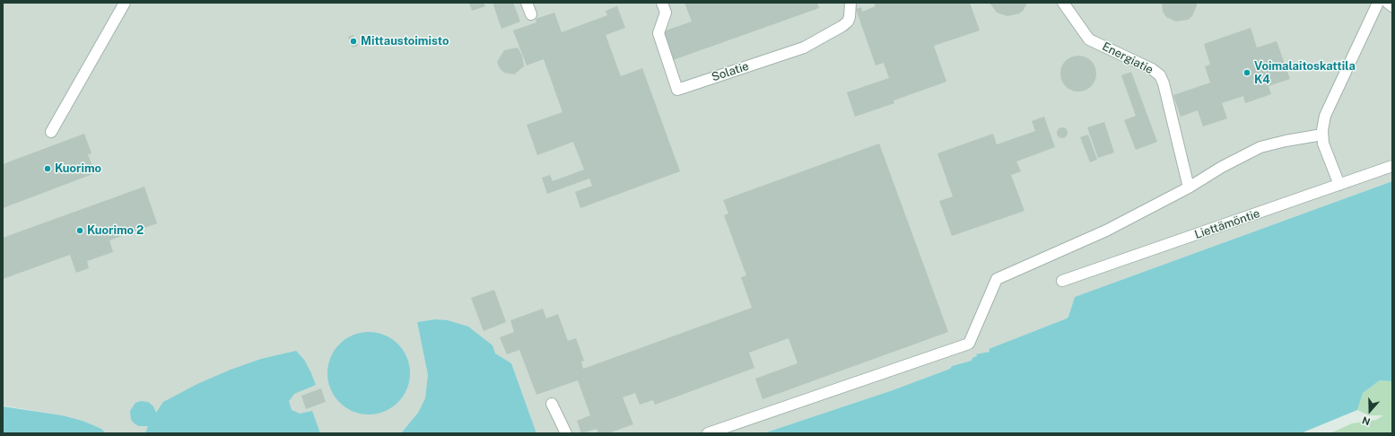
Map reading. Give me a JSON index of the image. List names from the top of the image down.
{
  "streets": {
    "lane": ["Energiatie", "Solatie", "Liettämöntie"]
  },
  "places": [
    "Mittaustoimisto",
    "Voimalaitoskattila K4",
    "Kuorimo",
    "Kuorimo 2"
  ],
  "north": "bottom"
}
